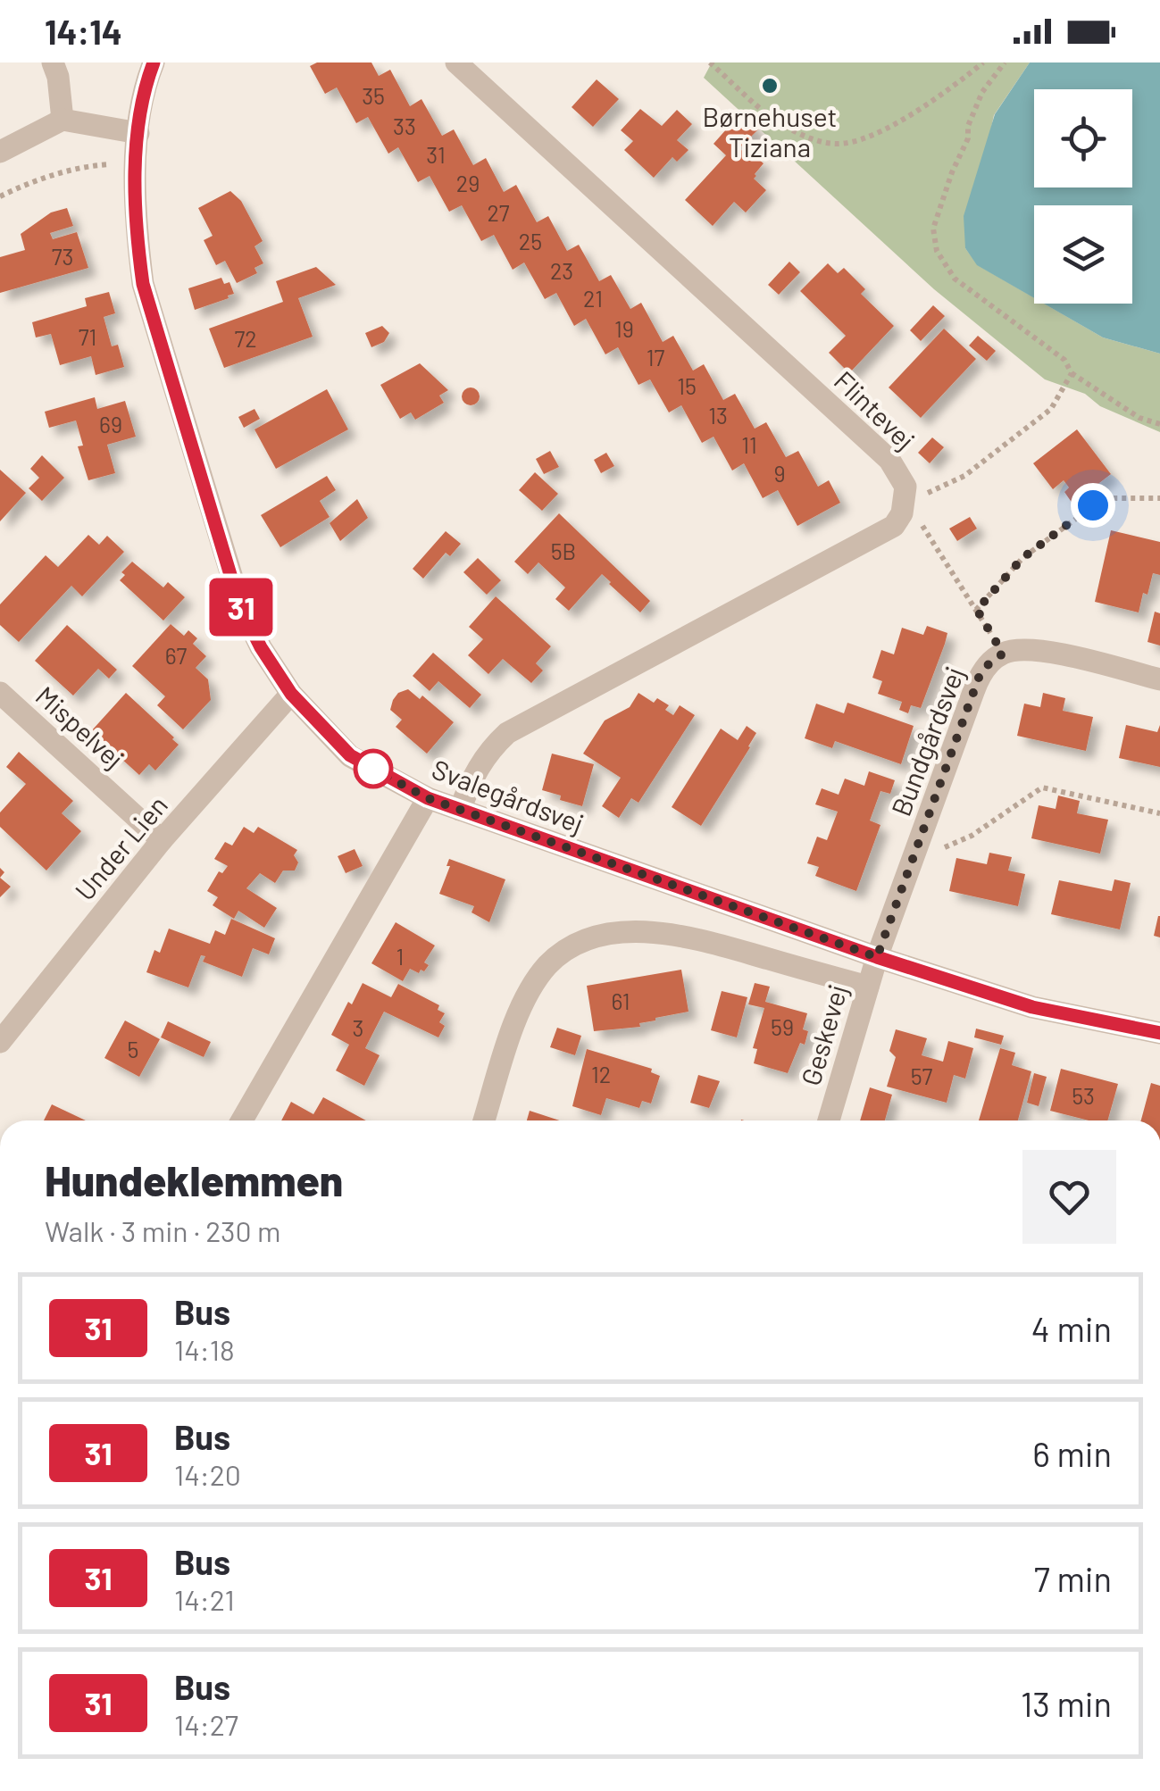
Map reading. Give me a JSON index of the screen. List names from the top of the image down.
{
  "streets": {
    "street": [
      "Flintevej",
      "Mispelvej",
      "Bundgårdsvej",
      "Svalegårdsvej",
      "Under Lien",
      "Geskevej"
    ]
  },
  "crossings": [
    ["Mispelvej", "Under Lien"],
    ["Bundgårdsvej", "Svalegårdsvej"],
    ["Bundgårdsvej", "Geskevej"],
    ["Svalegårdsvej", "Under Lien"],
    ["Svalegårdsvej", "Geskevej"]
  ],
  "places": ["Børnehuset Tiziana"],
  "lines": ["bus line 31"],
  "house_numbers": [
    "35",
    "33",
    "31",
    "29",
    "27",
    "25",
    "73",
    "23",
    "21",
    "19",
    "71",
    "72",
    "17",
    "15",
    "13",
    "69",
    "11",
    "9",
    "5B",
    "67",
    "1",
    "61",
    "59",
    "3",
    "5",
    "12",
    "57",
    "53"
  ],
  "page": {
    "status": "14:14",
    "on_map": "31",
    "heading": ["Hundeklemmen", "Walk · 3 min · 230 m"],
    "list": [
      {
        "mark": "31",
        "name": "Bus",
        "note": "14:18",
        "value": "4 min"
      },
      {
        "mark": "31",
        "name": "Bus",
        "note": "14:20",
        "value": "6 min"
      },
      {
        "mark": "31",
        "name": "Bus",
        "note": "14:21",
        "value": "7 min"
      },
      {
        "mark": "31",
        "name": "Bus",
        "note": "14:27",
        "value": "13 min"
      }
    ]
  }
}
